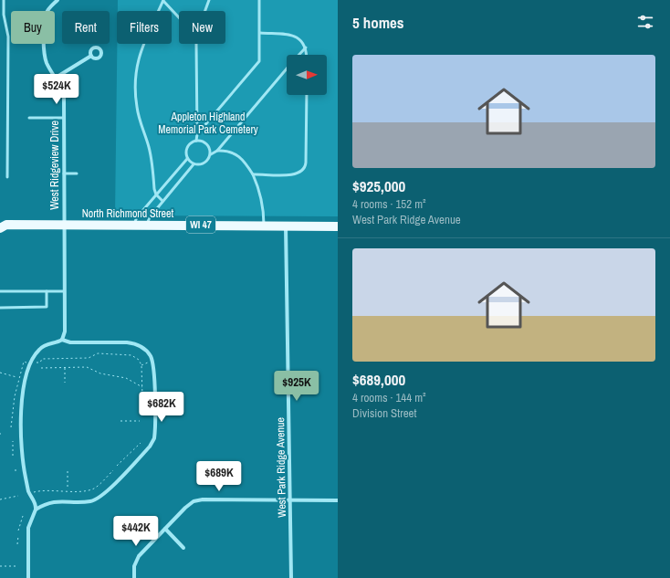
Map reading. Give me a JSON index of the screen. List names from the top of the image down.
{
  "streets": {
    "main road": ["North Richmond Street", "WI 47"],
    "street": ["West Ridgeview Drive", "West Park Ridge Avenue"]
  },
  "crossings": [
    ["West Ridgeview Drive", "North Richmond Street"],
    ["North Richmond Street", "West Park Ridge Avenue"]
  ],
  "parks": ["Appleton Highland Memorial Park Cemetery"],
  "north": "right",
  "page": {
    "heading": "5 homes",
    "chip": [
      "Buy",
      "Rent",
      "Filters",
      "New"
    ],
    "list": [
      {
        "name": "$925,000",
        "note": "4 rooms · 152 m² · West Park Ridge Avenue"
      },
      {
        "name": "$689,000",
        "note": "4 rooms · 144 m² · Division Street"
      }
    ],
    "price": [
      "$524K",
      "$925K",
      "$682K",
      "$689K",
      "$442K"
    ]
  }
}
